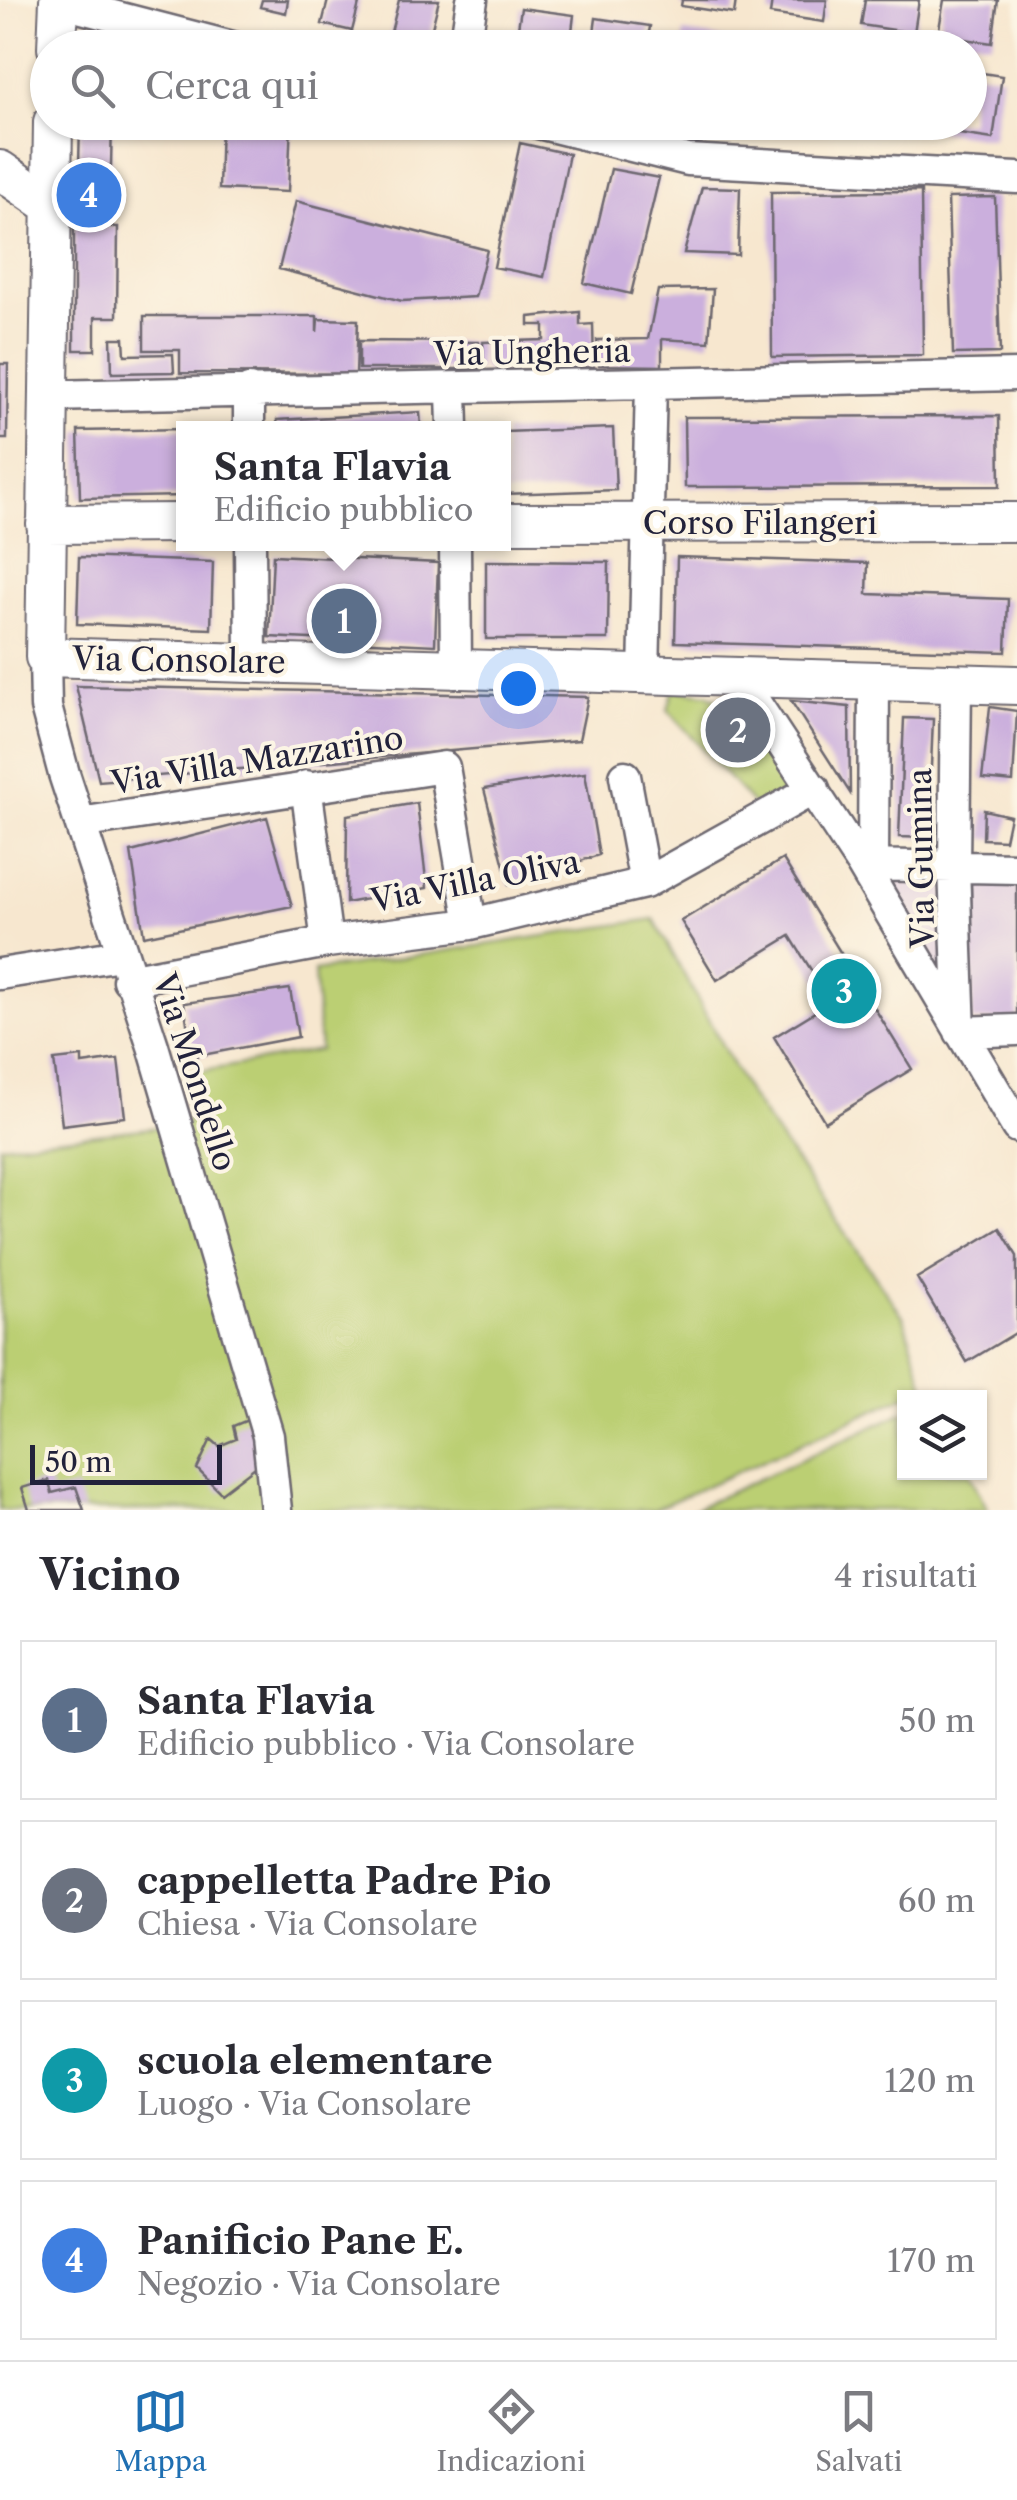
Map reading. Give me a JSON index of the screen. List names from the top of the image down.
{
  "streets": {
    "street": [
      "Via Ungheria",
      "Corso Filangeri",
      "Via Consolare",
      "Via Villa Mazzarino",
      "Via Gumina",
      "Via Villa Oliva",
      "Via Mondello"
    ]
  },
  "crossings": [
    ["Via Ungheria", "Via Consolare"],
    ["Via Consolare", "Via Gumina"],
    ["Via Consolare", "Via Mondello"],
    ["Via Villa Mazzarino", "Via Villa Oliva"],
    ["Via Villa Mazzarino", "Via Mondello"],
    ["Via Villa Oliva", "Via Mondello"]
  ],
  "scale_bar": "50 m",
  "page": {
    "search": "Cerca qui",
    "pins": [
      "4",
      "1",
      "2",
      "3"
    ],
    "popup": ["Santa Flavia", "Edificio pubblico"],
    "scale": "50 m",
    "heading": ["Vicino", "4 risultati"],
    "list": [
      {
        "mark": "1",
        "name": "Santa Flavia",
        "note": "Edificio pubblico · Via Consolare",
        "value": "50 m"
      },
      {
        "mark": "2",
        "name": "cappelletta Padre Pio",
        "note": "Chiesa · Via Consolare",
        "value": "60 m"
      },
      {
        "mark": "3",
        "name": "scuola elementare",
        "note": "Luogo · Via Consolare",
        "value": "120 m"
      },
      {
        "mark": "4",
        "name": "Panificio Pane E.",
        "note": "Negozio · Via Consolare",
        "value": "170 m"
      }
    ],
    "nav": ["Mappa", "Indicazioni", "Salvati"]
  }
}
